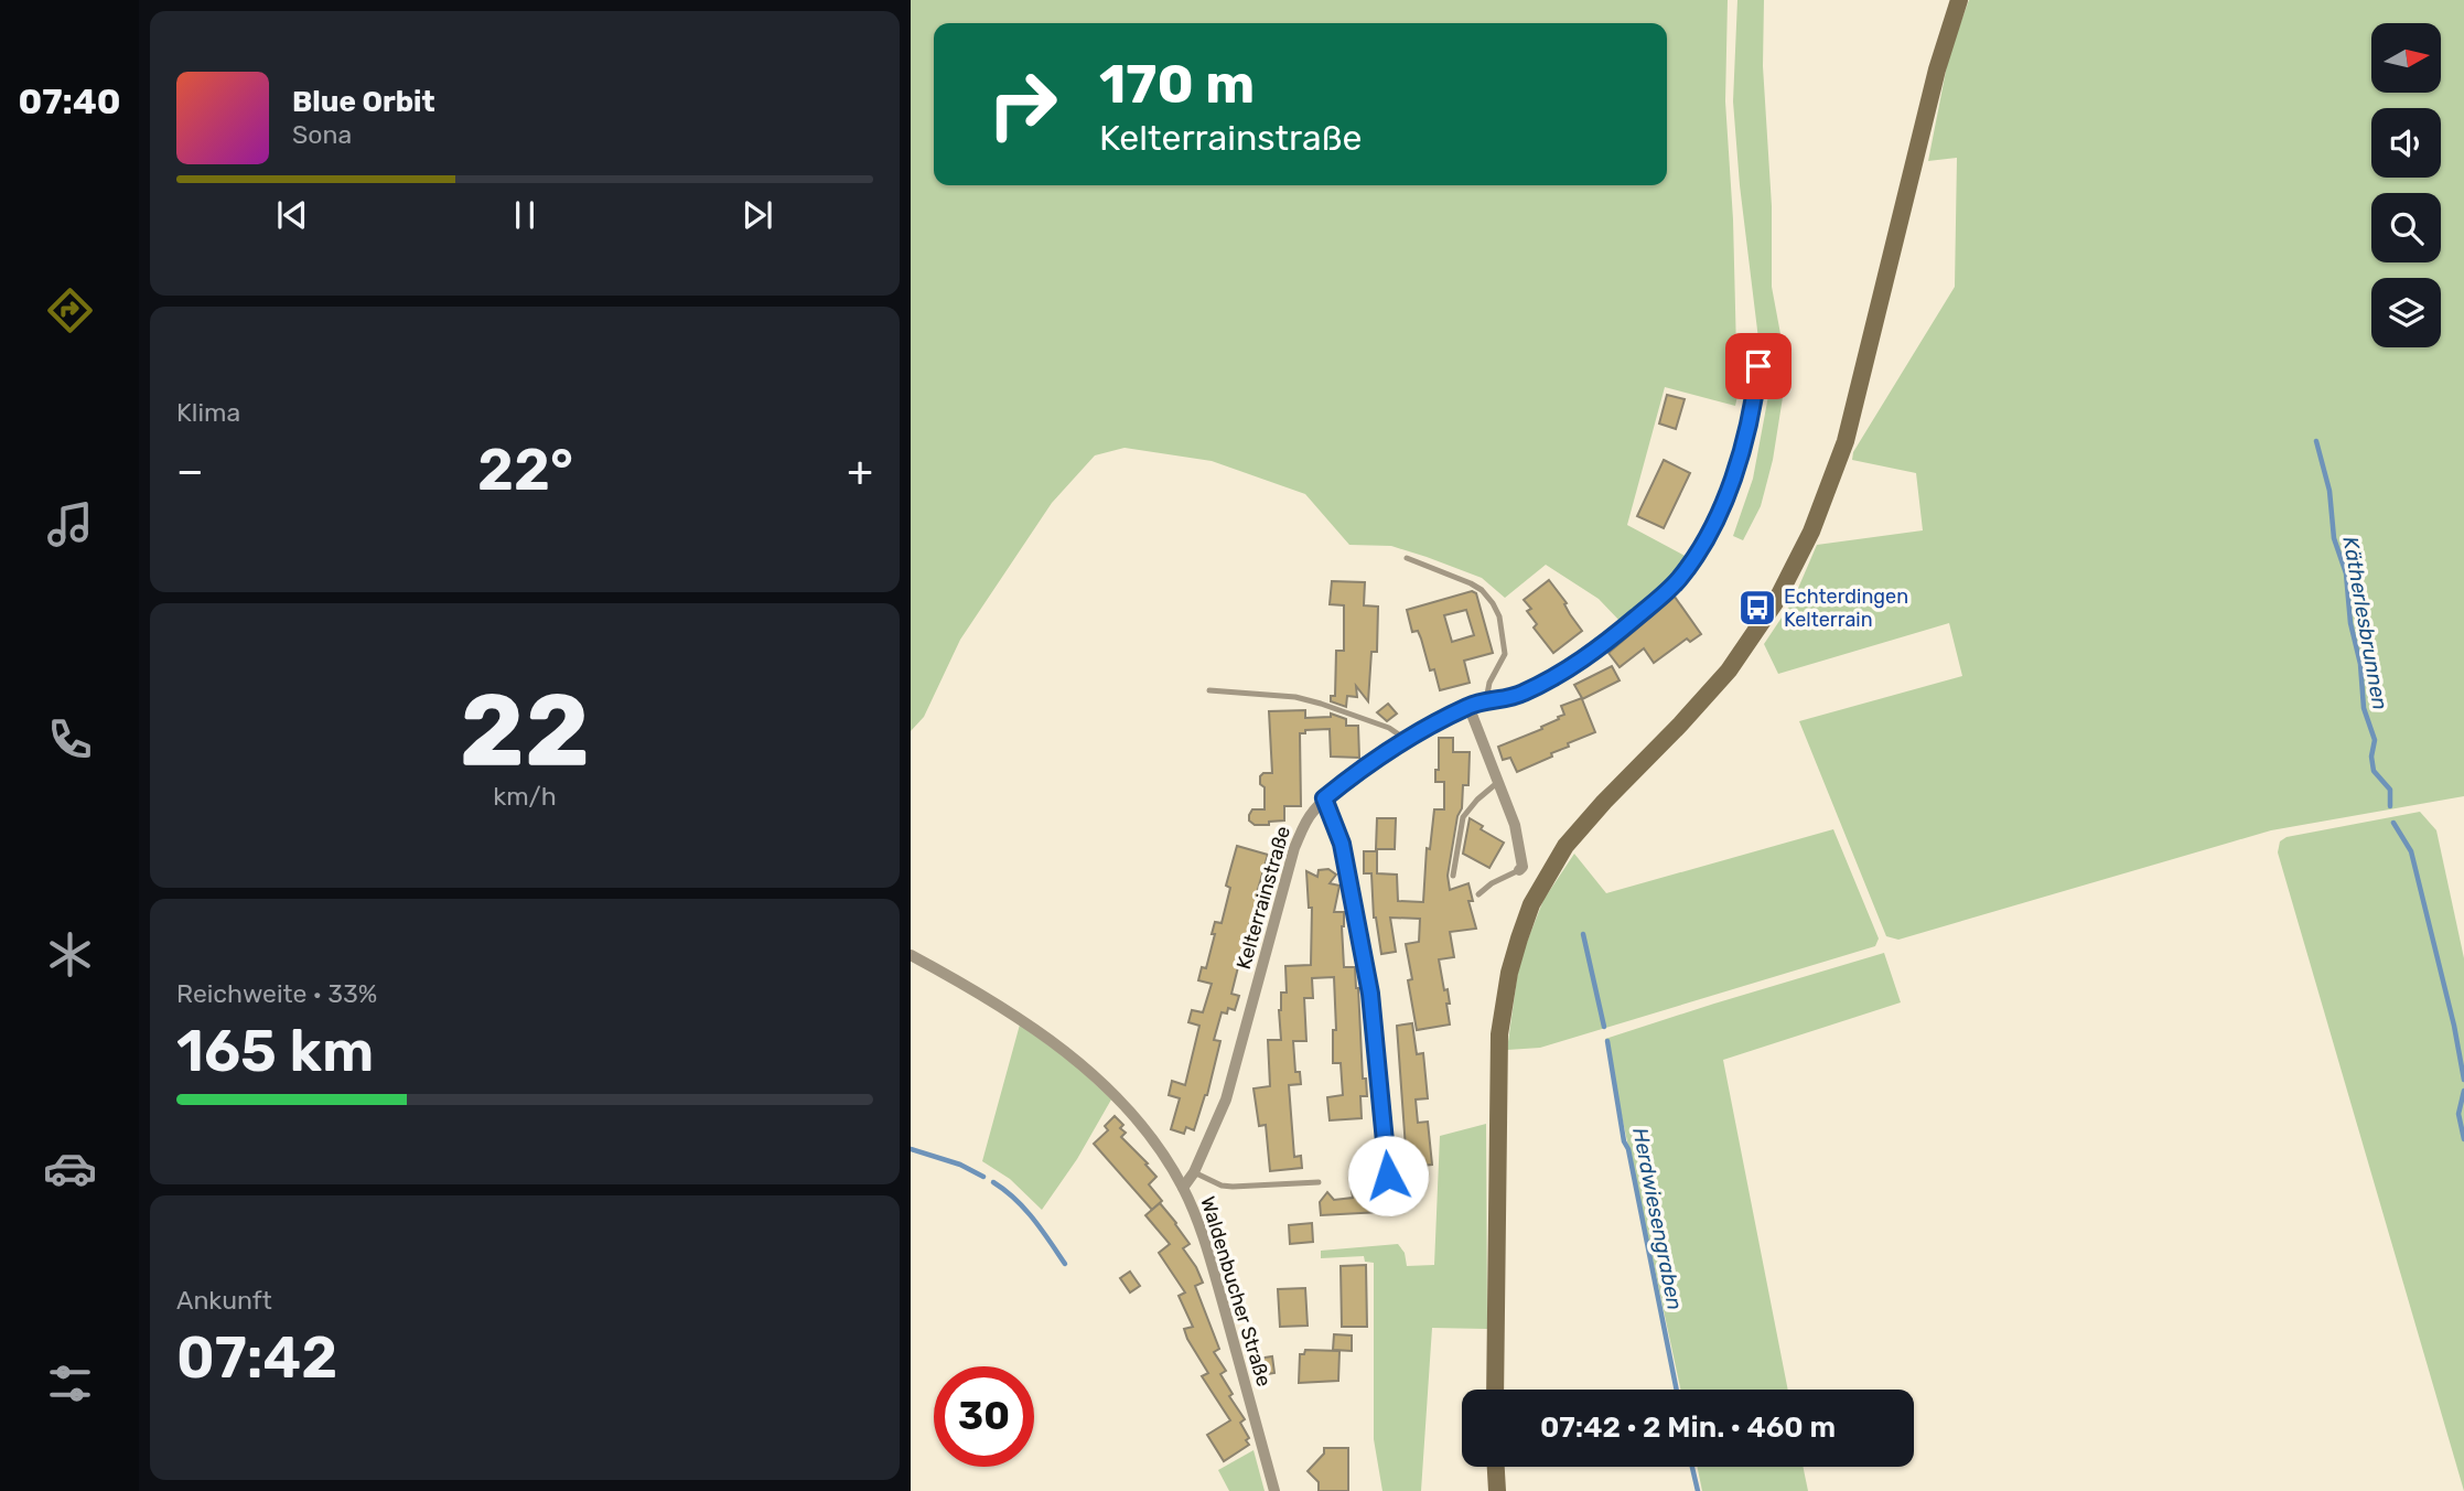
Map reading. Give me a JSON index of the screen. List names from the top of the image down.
{
  "streets": {
    "street": ["Kelterrainstraße", "Waldenbucher Straße"]
  },
  "crossings": [
    ["Kelterrainstraße", "Waldenbucher Straße"]
  ],
  "water": ["Kätherlesbrunnen", "Herdwiesengraben"],
  "places": {
    "bus stop": ["Echterdingen Kelterrain"]
  },
  "north": "right",
  "page": {
    "tabs": "07:40",
    "turn": ["170 m", "Kelterrainstraße"],
    "song": ["Blue Orbit", "Sona"],
    "tile": [
      "Klima",
      ["22", "km/h"],
      ["Reichweite · 33%", "165 km"],
      ["Ankunft", "07:42"]
    ],
    "heat": ["−", "22°", "+"],
    "limit": "30",
    "trip": "07:42 · 2 Min. · 460 m"
  }
}
